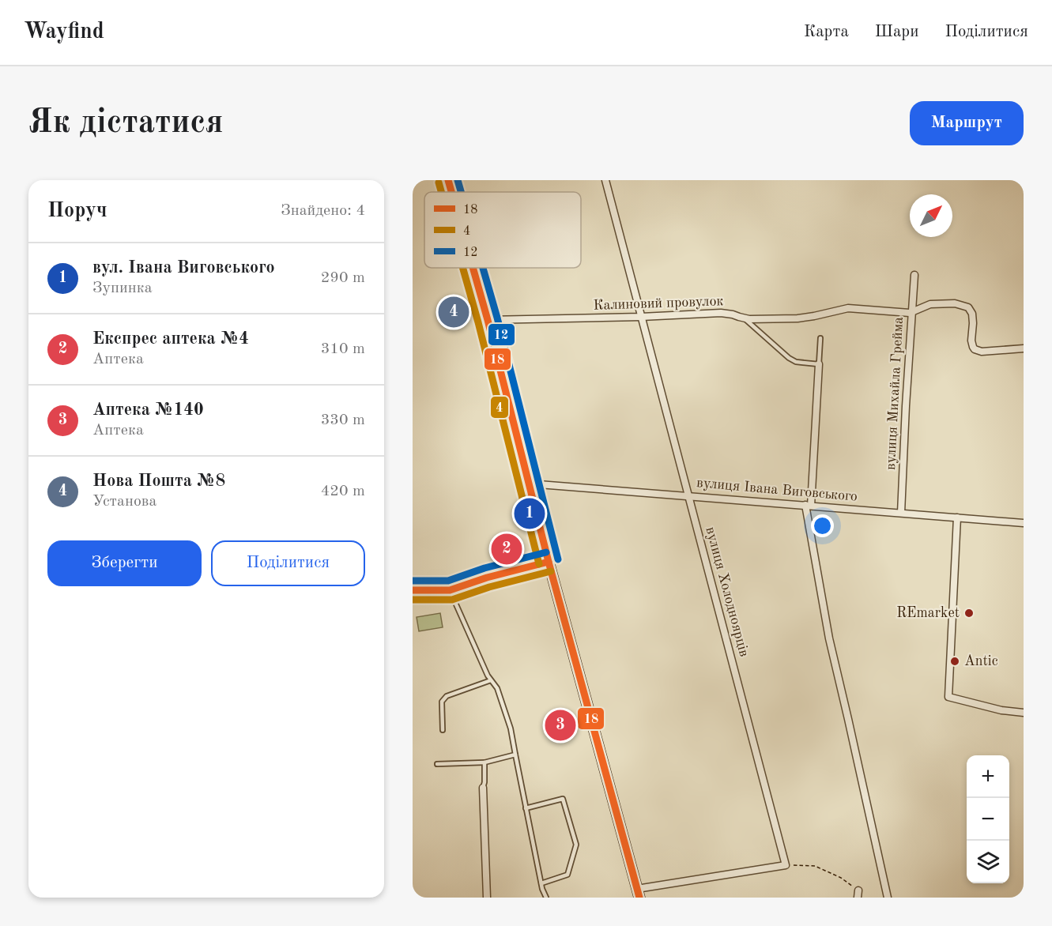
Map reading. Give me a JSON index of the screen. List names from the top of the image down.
{
  "streets": {
    "street": [
      "Калиновий провулок",
      "вулиця Михайла Грейма",
      "вулиця Івана Виговського",
      "вулиця Холодноярців"
    ]
  },
  "crossings": [
    ["Калиновий провулок", "вулиця Михайла Грейма"],
    ["Калиновий провулок", "вулиця Холодноярців"],
    ["вулиця Михайла Грейма", "вулиця Івана Виговського"],
    ["вулиця Івана Виговського", "вулиця Холодноярців"]
  ],
  "places": ["REmarket", "Antic"],
  "lines": ["transit line 18", "transit line 12", "transit line 4"],
  "legend": ["18", "4", "12"],
  "north": "top right",
  "page": {
    "header": "Wayfind",
    "nav": ["Карта", "Шари", "Поділитися"],
    "buttons": [
      "Маршрут",
      ["Зберегти", "Поділитися"]
    ],
    "title": "Як дістатися",
    "heading": ["Поруч", "Знайдено: 4"],
    "list": [
      {
        "mark": "1",
        "name": "вул. Івана Виговського",
        "note": "Зупинка",
        "value": "290 m"
      },
      {
        "mark": "2",
        "name": "Експрес аптека №4",
        "note": "Аптека",
        "value": "310 m"
      },
      {
        "mark": "3",
        "name": "Аптека №140",
        "note": "Аптека",
        "value": "330 m"
      },
      {
        "mark": "4",
        "name": "Нова Пошта №8",
        "note": "Установа",
        "value": "420 m"
      }
    ],
    "pins": [
      "4",
      "1",
      "2",
      "3"
    ],
    "map_buttons": ["+", "−"]
  }
}
